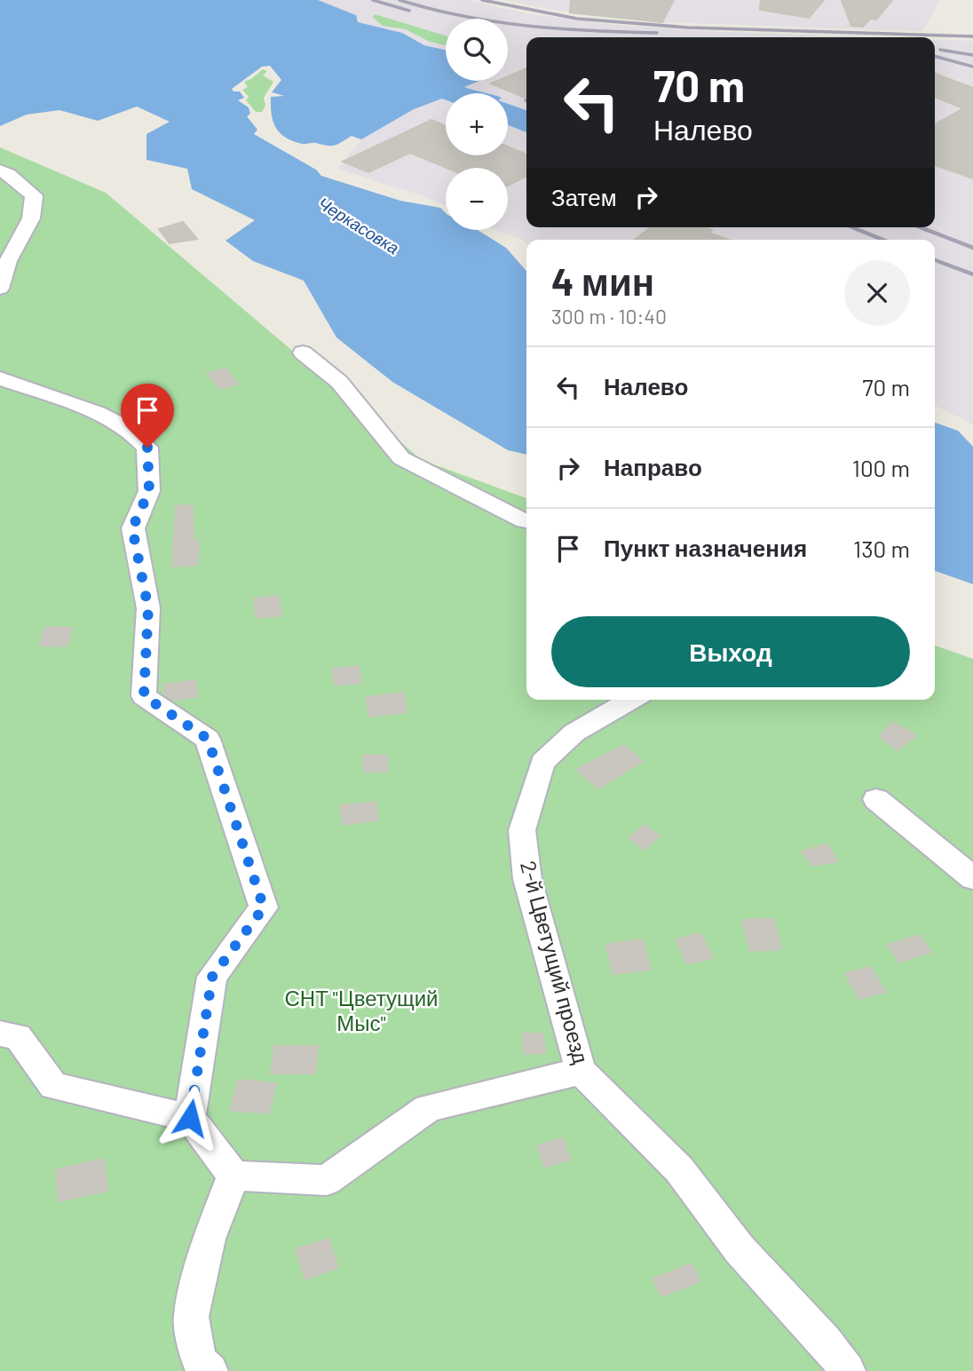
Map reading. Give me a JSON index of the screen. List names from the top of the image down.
{
  "streets": {
    "street": ["2-й Цветущий проезд"]
  },
  "water": ["Черкасовка"],
  "parks": ["СНТ \"Цветущий Мыс\""],
  "page": {
    "map_buttons": ["+", "−"],
    "turn": ["70 m", "Налево"],
    "then": "Затем",
    "heading": ["4 мин", "300 m · 10:40"],
    "list": [
      {
        "name": "Налево",
        "value": "70 m"
      },
      {
        "name": "Направо",
        "value": "100 m"
      },
      {
        "name": "Пункт назначения",
        "value": "130 m"
      }
    ],
    "buttons": "Выход"
  }
}
